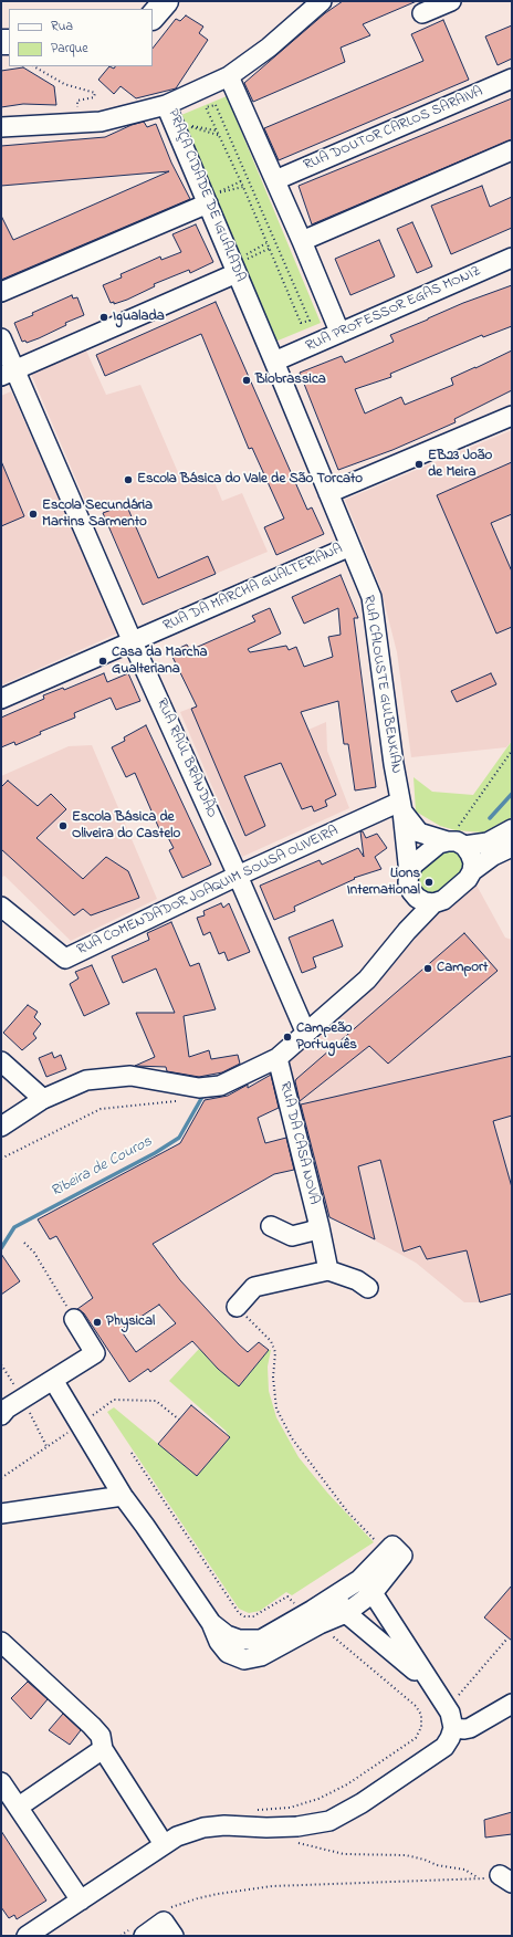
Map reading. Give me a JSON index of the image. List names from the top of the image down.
{
  "streets": {
    "street": [
      "RUA DOUTOR CARLOS SARAIVA",
      "PRAÇA CIDADE DE IGUALADA",
      "RUA PROFESSOR EGAS MONIZ",
      "RUA DA MARCHA GUALTERIANA",
      "RUA CALOUSTE GULBENKIAN",
      "RUA RAÚL BRANDÃO",
      "RUA COMENDADOR JOAQUIM SOUSA OLIVEIRA",
      "RUA DA CASA NOVA"
    ]
  },
  "crossings": [
    ["PRAÇA CIDADE DE IGUALADA", "RUA PROFESSOR EGAS MONIZ"],
    ["PRAÇA CIDADE DE IGUALADA", "RUA CALOUSTE GULBENKIAN"],
    ["RUA PROFESSOR EGAS MONIZ", "RUA CALOUSTE GULBENKIAN"],
    ["RUA DA MARCHA GUALTERIANA", "RUA CALOUSTE GULBENKIAN"],
    ["RUA DA MARCHA GUALTERIANA", "RUA RAÚL BRANDÃO"],
    ["RUA CALOUSTE GULBENKIAN", "RUA COMENDADOR JOAQUIM SOUSA OLIVEIRA"],
    ["RUA RAÚL BRANDÃO", "RUA COMENDADOR JOAQUIM SOUSA OLIVEIRA"]
  ],
  "water": ["Ribeira de Couros"],
  "places": [
    "Igualada",
    "Biobrassica",
    "EB23 João de Meira",
    "Escola Básica do Vale de São Torcato",
    "Escola Secundária Martins Sarmento",
    "Casa da Marcha Gualteriana",
    "Escola Básica de Oliveira do Castelo",
    "Lions International",
    "Camport",
    "Campeão Português",
    "Physical"
  ],
  "legend": ["Rua", "Parque"]
}
